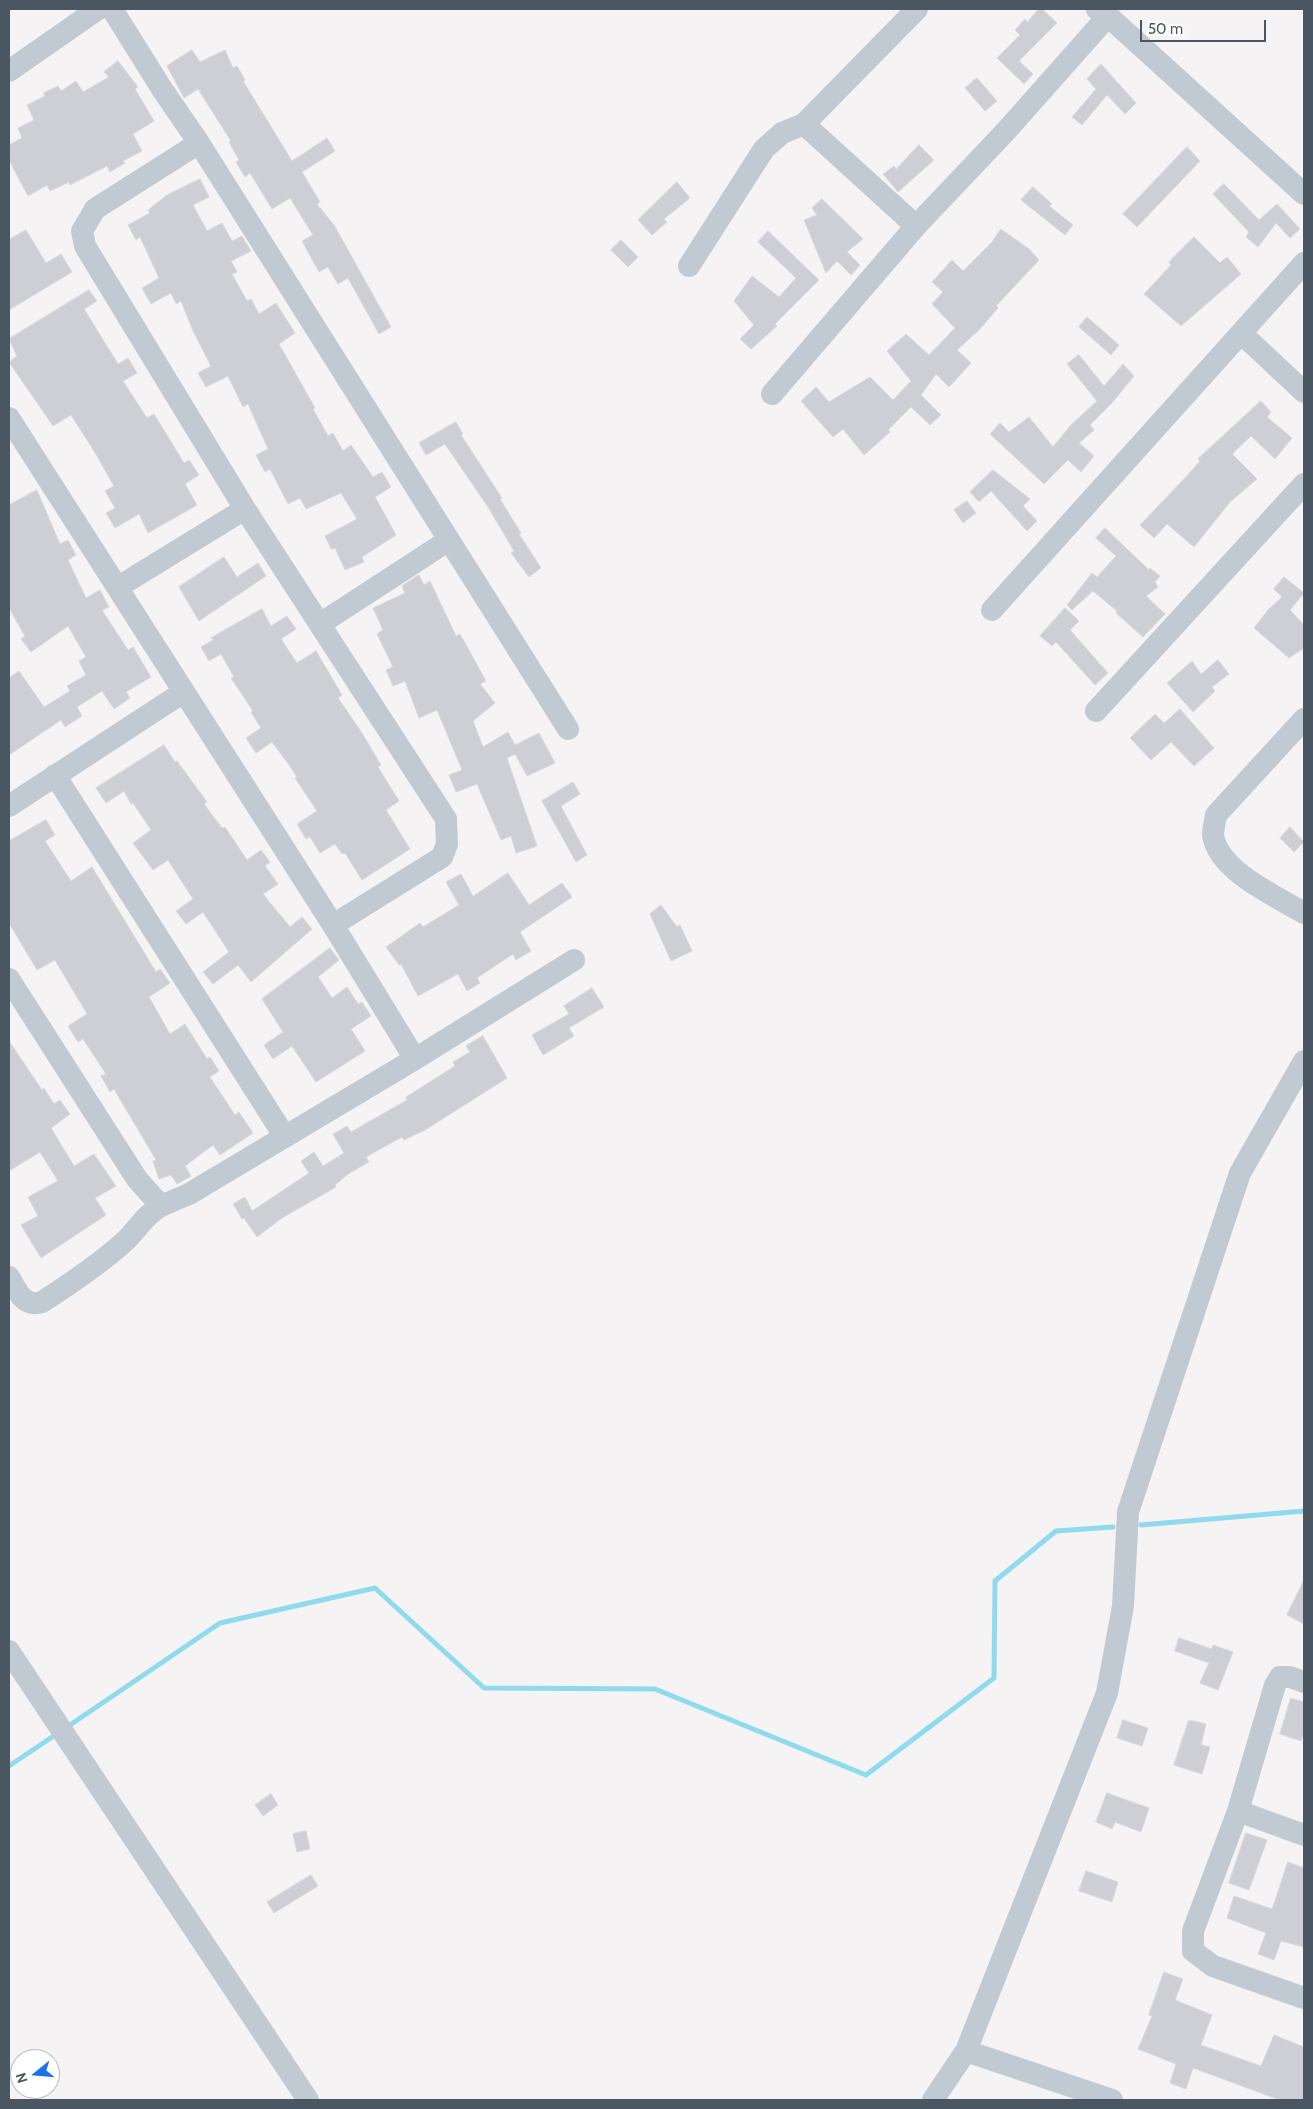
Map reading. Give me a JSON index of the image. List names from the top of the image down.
{
  "scale_bar": "50 m",
  "north": "left"
}
